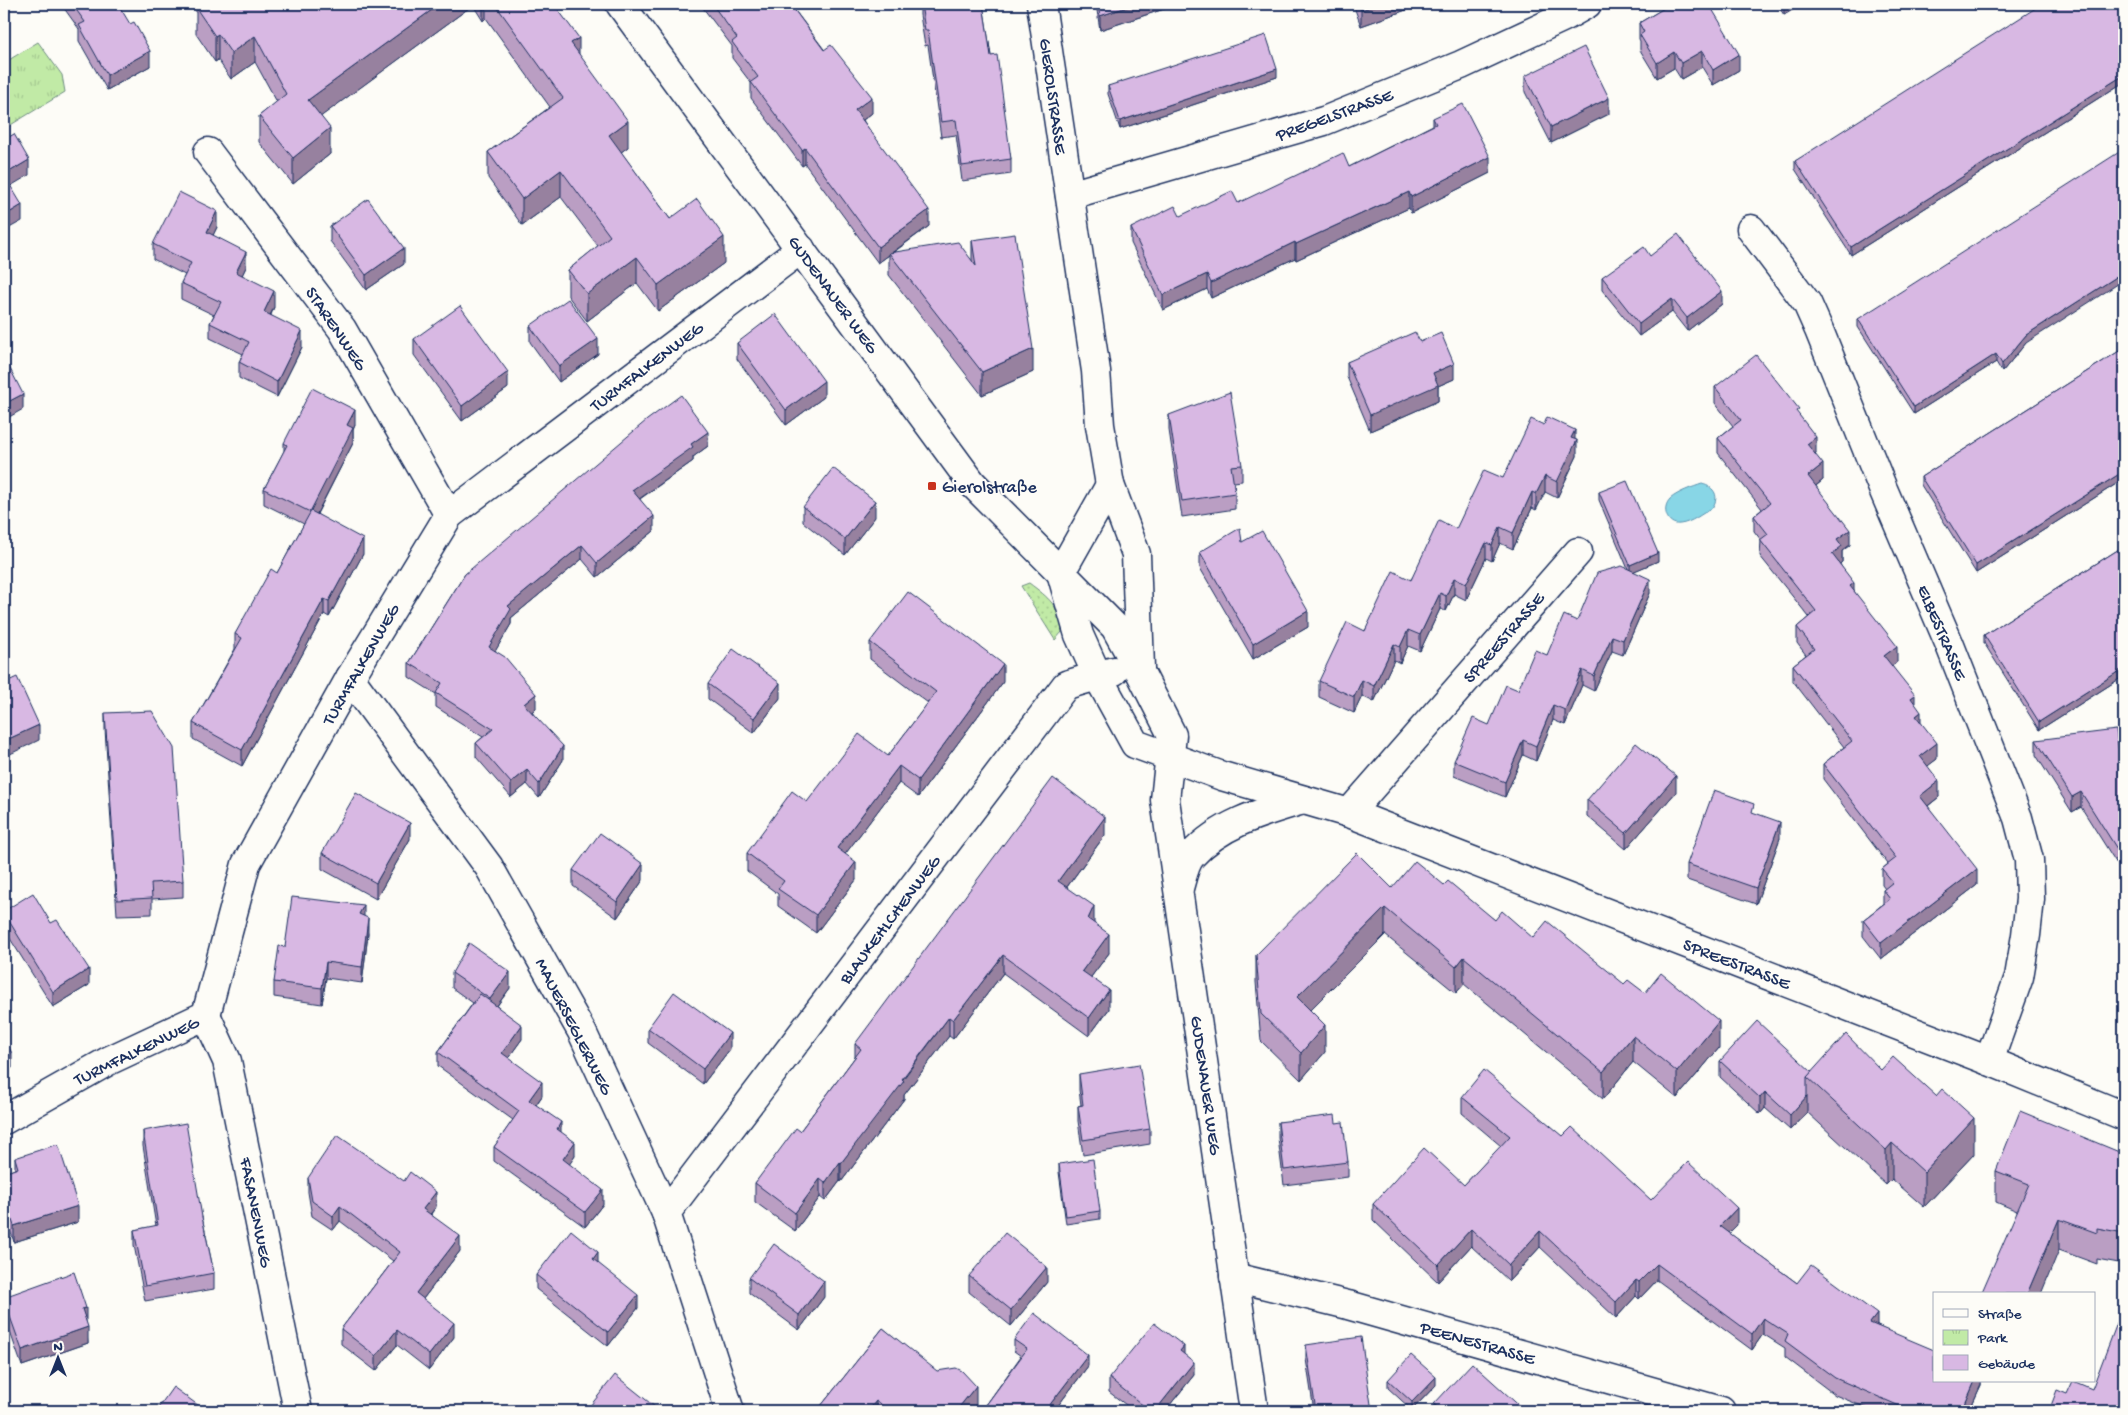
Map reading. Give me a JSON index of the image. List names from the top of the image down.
{
  "streets": {
    "street": [
      "GIEROLSTRASSE",
      "PREGELSTRASSE",
      "GUDENAUER WEG",
      "STARENWEG",
      "TURMFALKENWEG",
      "ELBESTRASSE",
      "SPREESTRASSE",
      "BLAUKEHLCHENWEG",
      "MAUERSEGLERWEG",
      "FASANENWEG",
      "PEENESTRASSE"
    ]
  },
  "crossings": [
    ["GIEROLSTRASSE", "PREGELSTRASSE"],
    ["GIEROLSTRASSE", "GUDENAUER WEG"],
    ["GIEROLSTRASSE", "BLAUKEHLCHENWEG"],
    ["GUDENAUER WEG", "TURMFALKENWEG"],
    ["GUDENAUER WEG", "SPREESTRASSE"],
    ["GUDENAUER WEG", "BLAUKEHLCHENWEG"],
    ["GUDENAUER WEG", "PEENESTRASSE"],
    ["STARENWEG", "TURMFALKENWEG"],
    ["TURMFALKENWEG", "MAUERSEGLERWEG"],
    ["TURMFALKENWEG", "FASANENWEG"],
    ["ELBESTRASSE", "SPREESTRASSE"],
    ["BLAUKEHLCHENWEG", "MAUERSEGLERWEG"]
  ],
  "places": {
    "transit": ["Gierolstraße"]
  },
  "legend": ["Straße", "Park", "Gebäude"],
  "north": "top"
}
